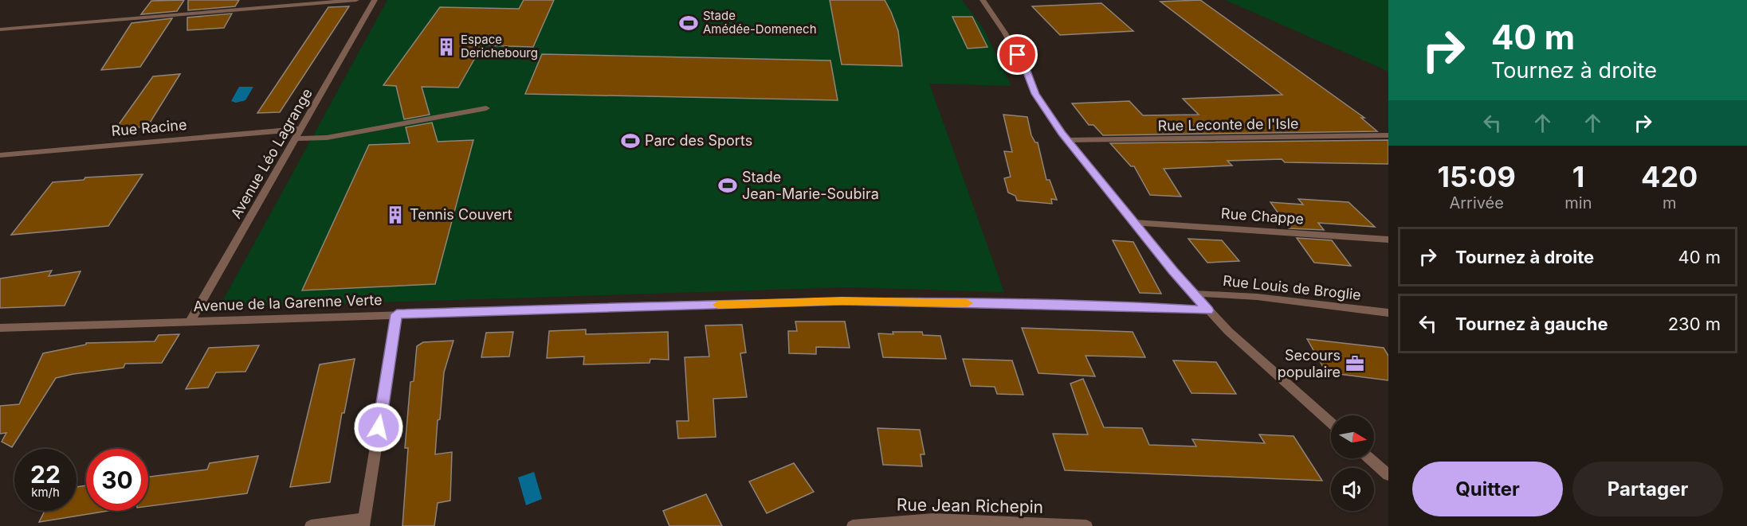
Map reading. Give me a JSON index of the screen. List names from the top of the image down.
{
  "streets": {
    "street": [
      "Rue Leconte de l'Isle",
      "Rue Racine",
      "Avenue Léo Lagrange",
      "Rue Chappe",
      "Rue Louis de Broglie",
      "Avenue de la Garenne Verte",
      "Rue Jean Richepin"
    ]
  },
  "crossings": [
    ["Rue Racine", "Avenue Léo Lagrange"],
    ["Avenue Léo Lagrange", "Avenue de la Garenne Verte"]
  ],
  "places": {
    "sports": ["Stade Amédée-Domenech", "Parc des Sports", "Stade Jean-Marie-Soubira"],
    "building": ["Espace Derichebourg", "Tennis Couvert"],
    "office": ["Secours populaire"]
  },
  "north": "right",
  "page": {
    "turn": ["40 m", "Tournez à droite"],
    "eta": [
      "15:09",
      "Arrivée",
      "1",
      "min",
      "420",
      "m"
    ],
    "list": [
      {
        "name": "Tournez à droite",
        "value": "40 m"
      },
      {
        "name": "Tournez à gauche",
        "value": "230 m"
      }
    ],
    "speed": "22 km/h",
    "limit": "30",
    "buttons": ["Quitter", "Partager"]
  }
}
